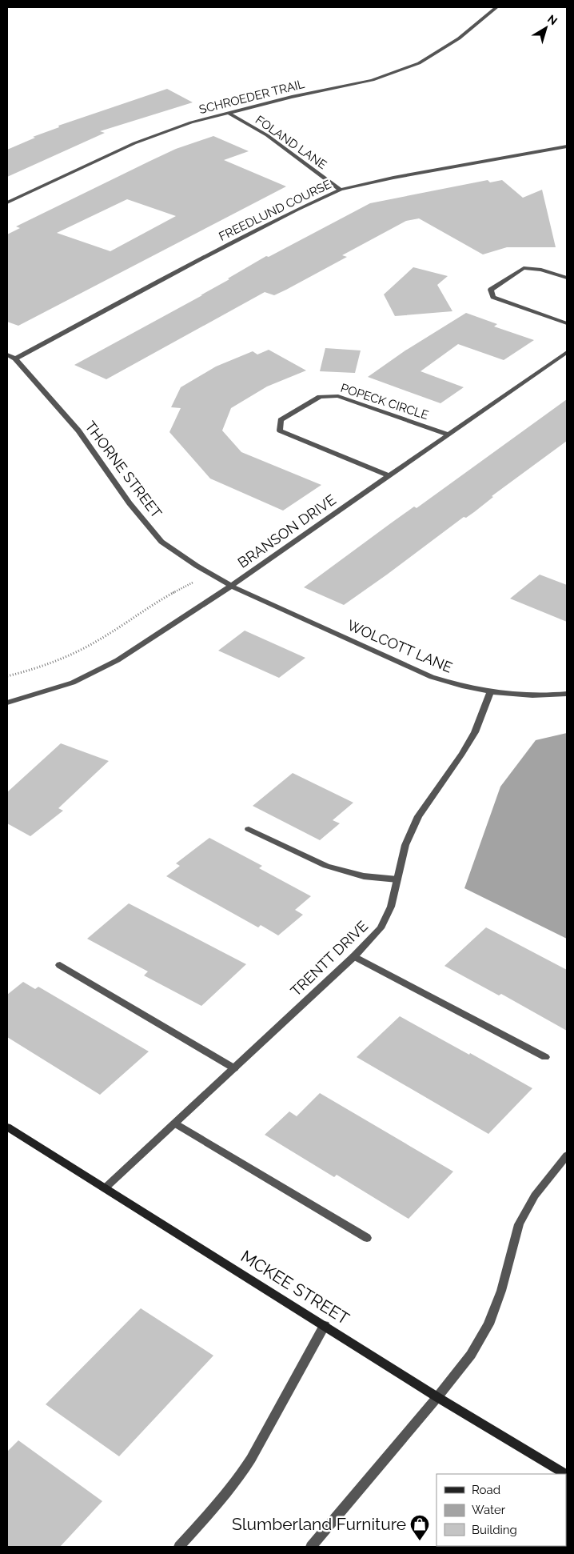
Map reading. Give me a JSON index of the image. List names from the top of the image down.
{
  "streets": {
    "street": [
      "SCHROEDER TRAIL",
      "FOLAND LANE",
      "FREEDLUND COURSE",
      "POPECK CIRCLE",
      "THORNE STREET",
      "BRANSON DRIVE",
      "WOLCOTT LANE",
      "TRENTT DRIVE",
      "MCKEE STREET"
    ]
  },
  "crossings": [
    ["SCHROEDER TRAIL", "FOLAND LANE"],
    ["FOLAND LANE", "FREEDLUND COURSE"],
    ["FREEDLUND COURSE", "THORNE STREET"],
    ["POPECK CIRCLE", "BRANSON DRIVE"],
    ["THORNE STREET", "BRANSON DRIVE"],
    ["THORNE STREET", "WOLCOTT LANE"],
    ["BRANSON DRIVE", "WOLCOTT LANE"],
    ["WOLCOTT LANE", "TRENTT DRIVE"],
    ["TRENTT DRIVE", "MCKEE STREET"]
  ],
  "places": {
    "shop": ["Slumberland Furniture"]
  },
  "legend": ["Road", "Water", "Building"],
  "north": "top right"
}
